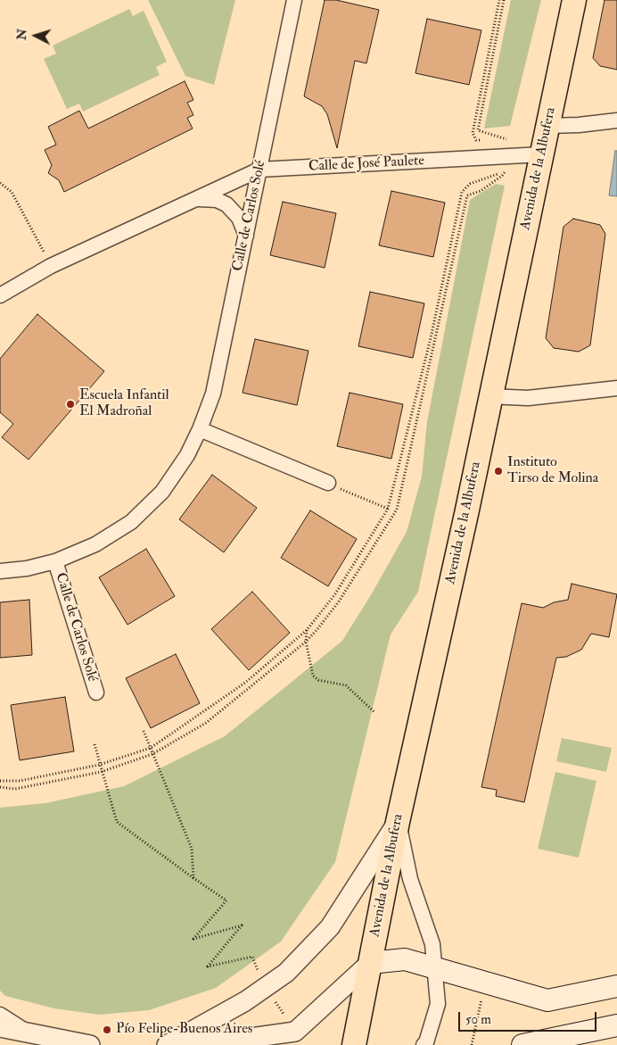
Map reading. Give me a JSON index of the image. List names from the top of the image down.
{
  "streets": {
    "main road": ["Avenida de la Albufera"],
    "street": ["Calle de José Paulete", "Calle de Carlos Solé"]
  },
  "crossings": [
    ["Calle de José Paulete", "Avenida de la Albufera"],
    ["Calle de José Paulete", "Calle de Carlos Solé"]
  ],
  "places": ["Escuela Infantil El Madroñal", "Instituto Tirso de Molina", "Pío Felipe-Buenos Aires"],
  "scale_bar": "50 m",
  "north": "left"
}
